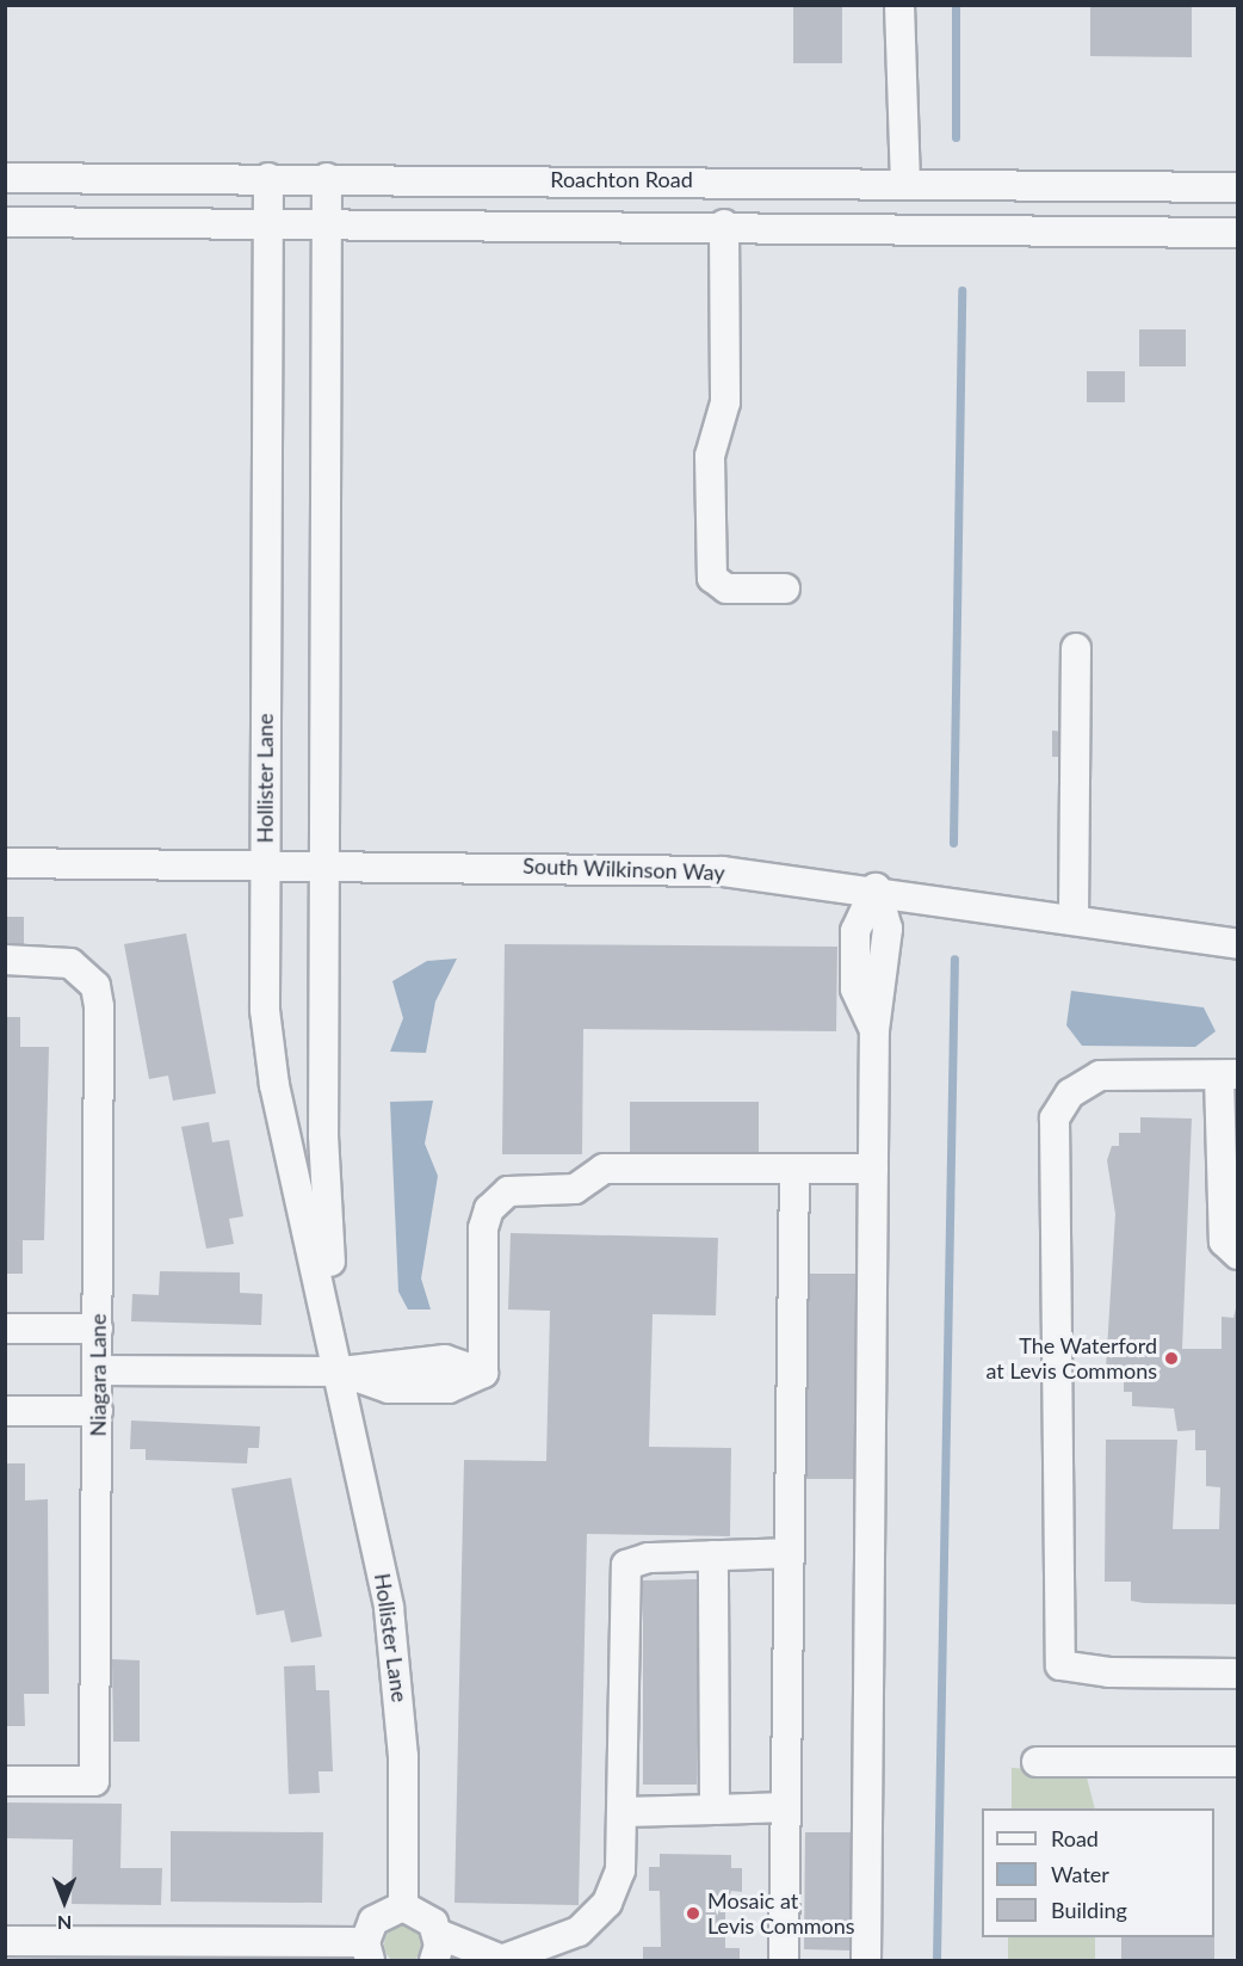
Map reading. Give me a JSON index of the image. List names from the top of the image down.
{
  "streets": {
    "street": [
      "Roachton Road",
      "Hollister Lane",
      "South Wilkinson Way",
      "Niagara Lane"
    ]
  },
  "crossings": [
    ["Roachton Road", "Hollister Lane"],
    ["Hollister Lane", "South Wilkinson Way"]
  ],
  "places": ["The Waterford at Levis Commons", "Mosaic at Levis Commons"],
  "legend": ["Road", "Water", "Building"],
  "north": "bottom"
}
